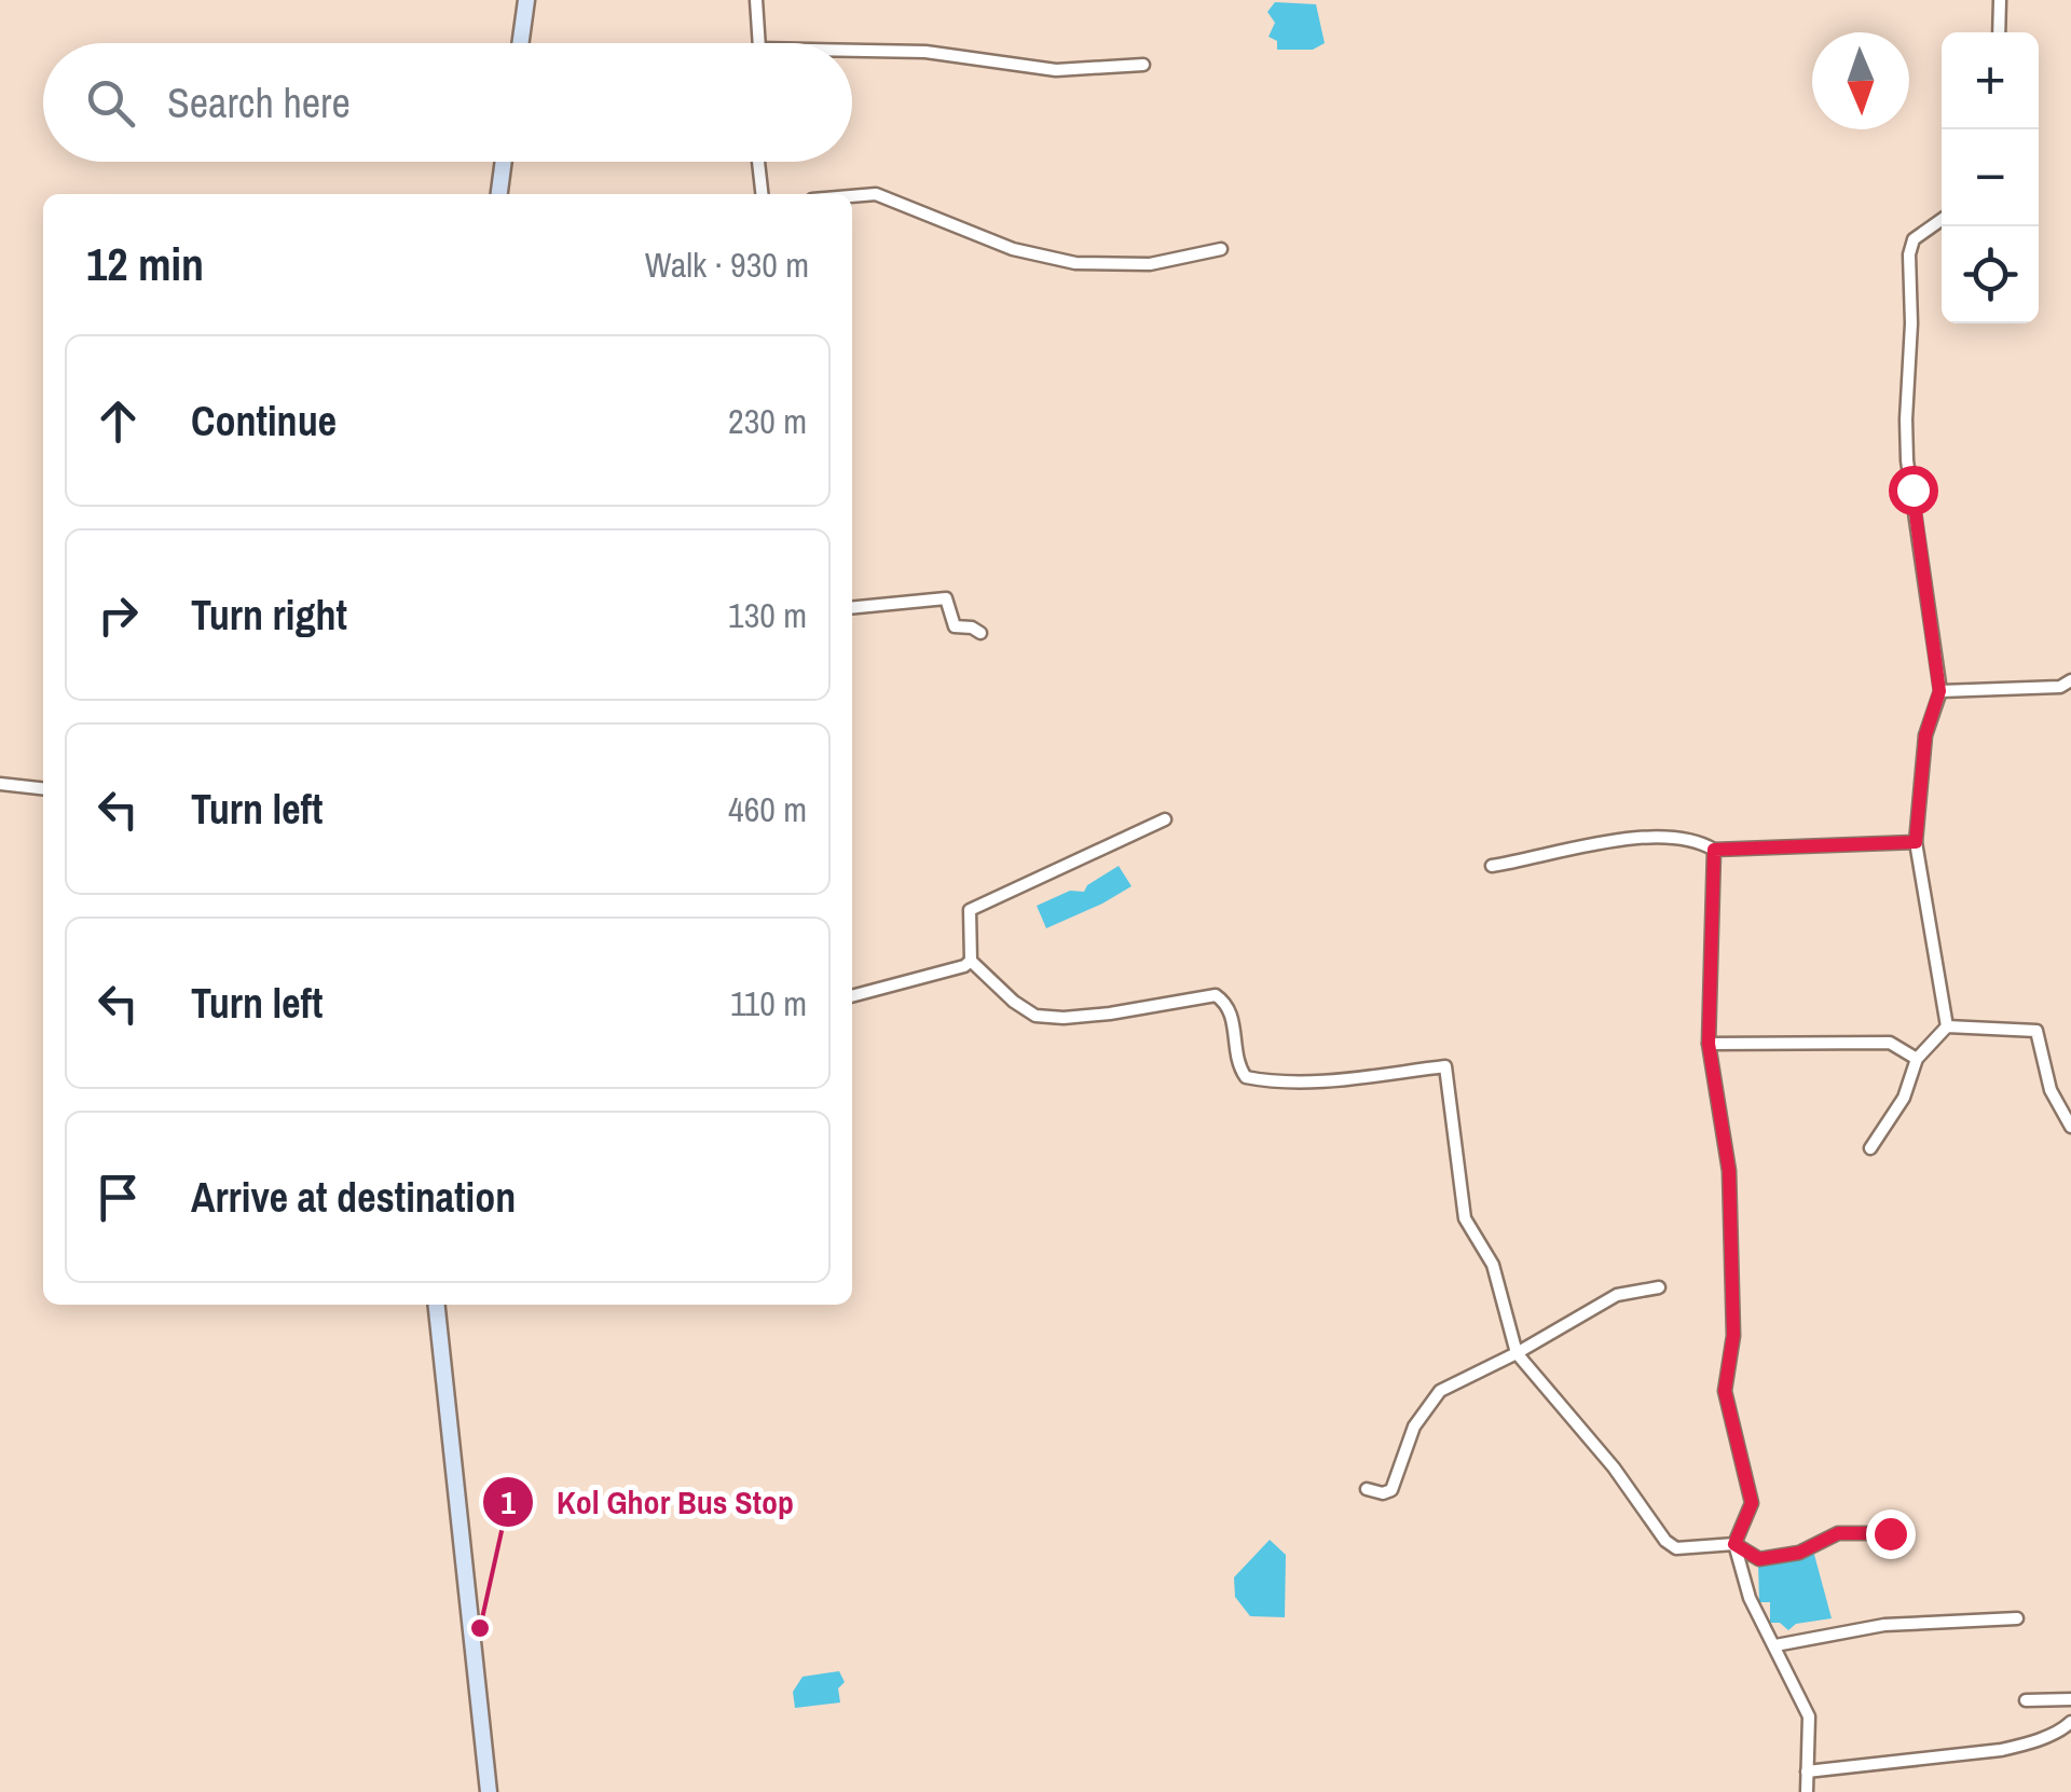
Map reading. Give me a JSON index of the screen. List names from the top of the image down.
{
  "places": ["Kol Ghor Bus Stop"],
  "north": "bottom",
  "page": {
    "map_buttons": ["+", "−"],
    "search": "Search here",
    "heading": ["12 min", "Walk · 930 m"],
    "list": [
      ["Continue", "230 m"],
      ["Turn right", "130 m"],
      ["Turn left", "460 m"],
      ["Turn left", "110 m"],
      "Arrive at destination"
    ]
  }
}
